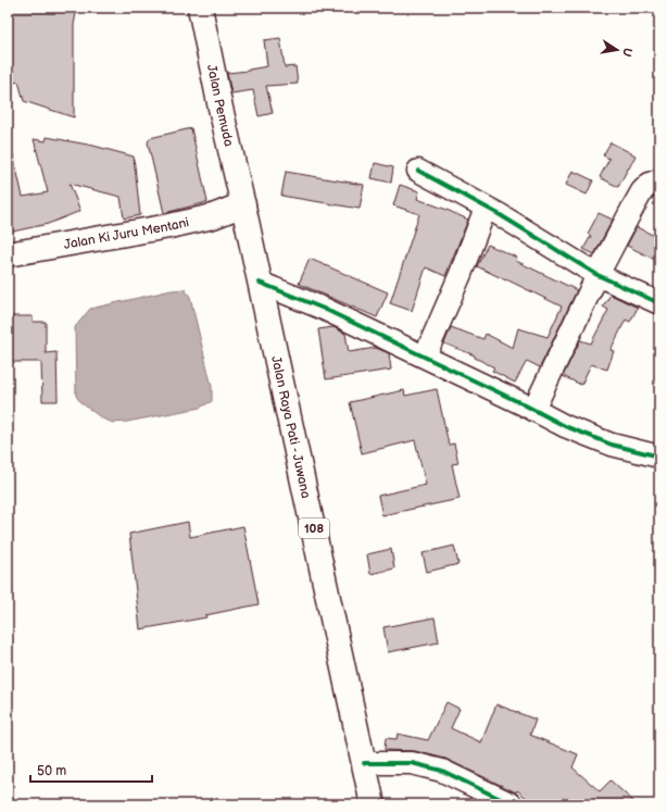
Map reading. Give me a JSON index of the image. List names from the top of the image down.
{
  "streets": {
    "main road": [
      "Jalan Pemuda",
      "Jalan Ki Juru Mentani",
      "Jalan Raya Pati - Juwana",
      "108"
    ]
  },
  "crossings": [
    ["Jalan Pemuda", "Jalan Ki Juru Mentani"],
    ["Jalan Pemuda", "Jalan Raya Pati - Juwana"]
  ],
  "scale_bar": "50 m",
  "north": "right"
}
